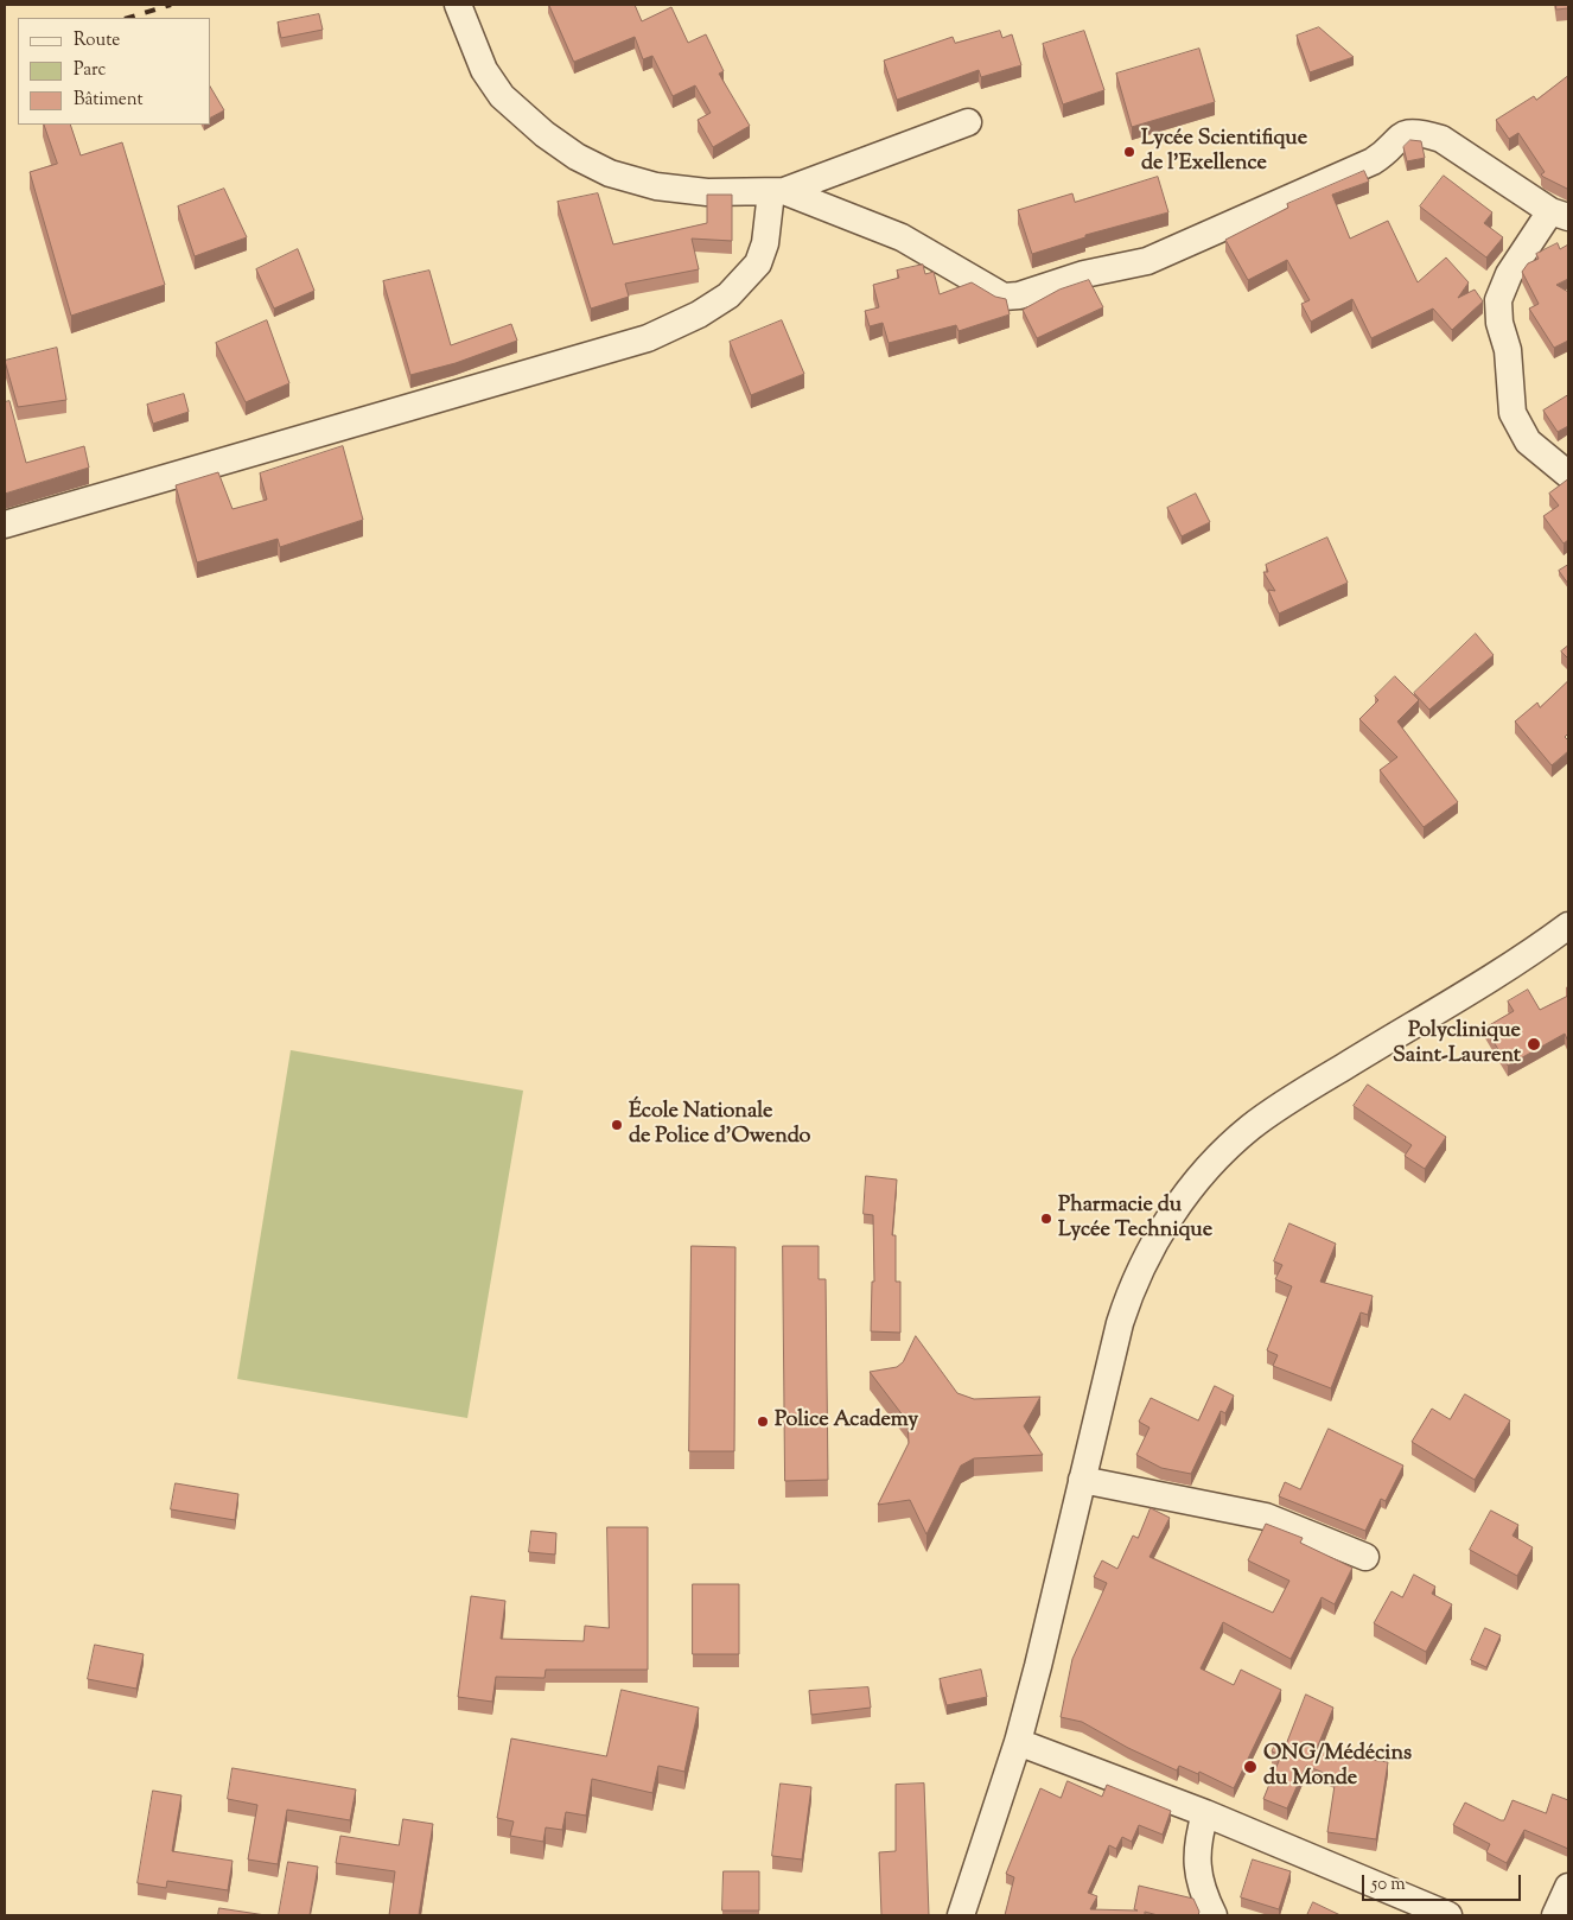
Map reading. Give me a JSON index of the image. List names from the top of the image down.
{
  "places": [
    "Lycée Scientifique de l'Exellence",
    "Polyclinique Saint-Laurent",
    "École Nationale de Police d’Owendo",
    "Pharmacie du Lycée Technique",
    "Police Academy",
    "ONG/Médécins du Monde"
  ],
  "legend": ["Route", "Parc", "Bâtiment"],
  "scale_bar": "50 m"
}
